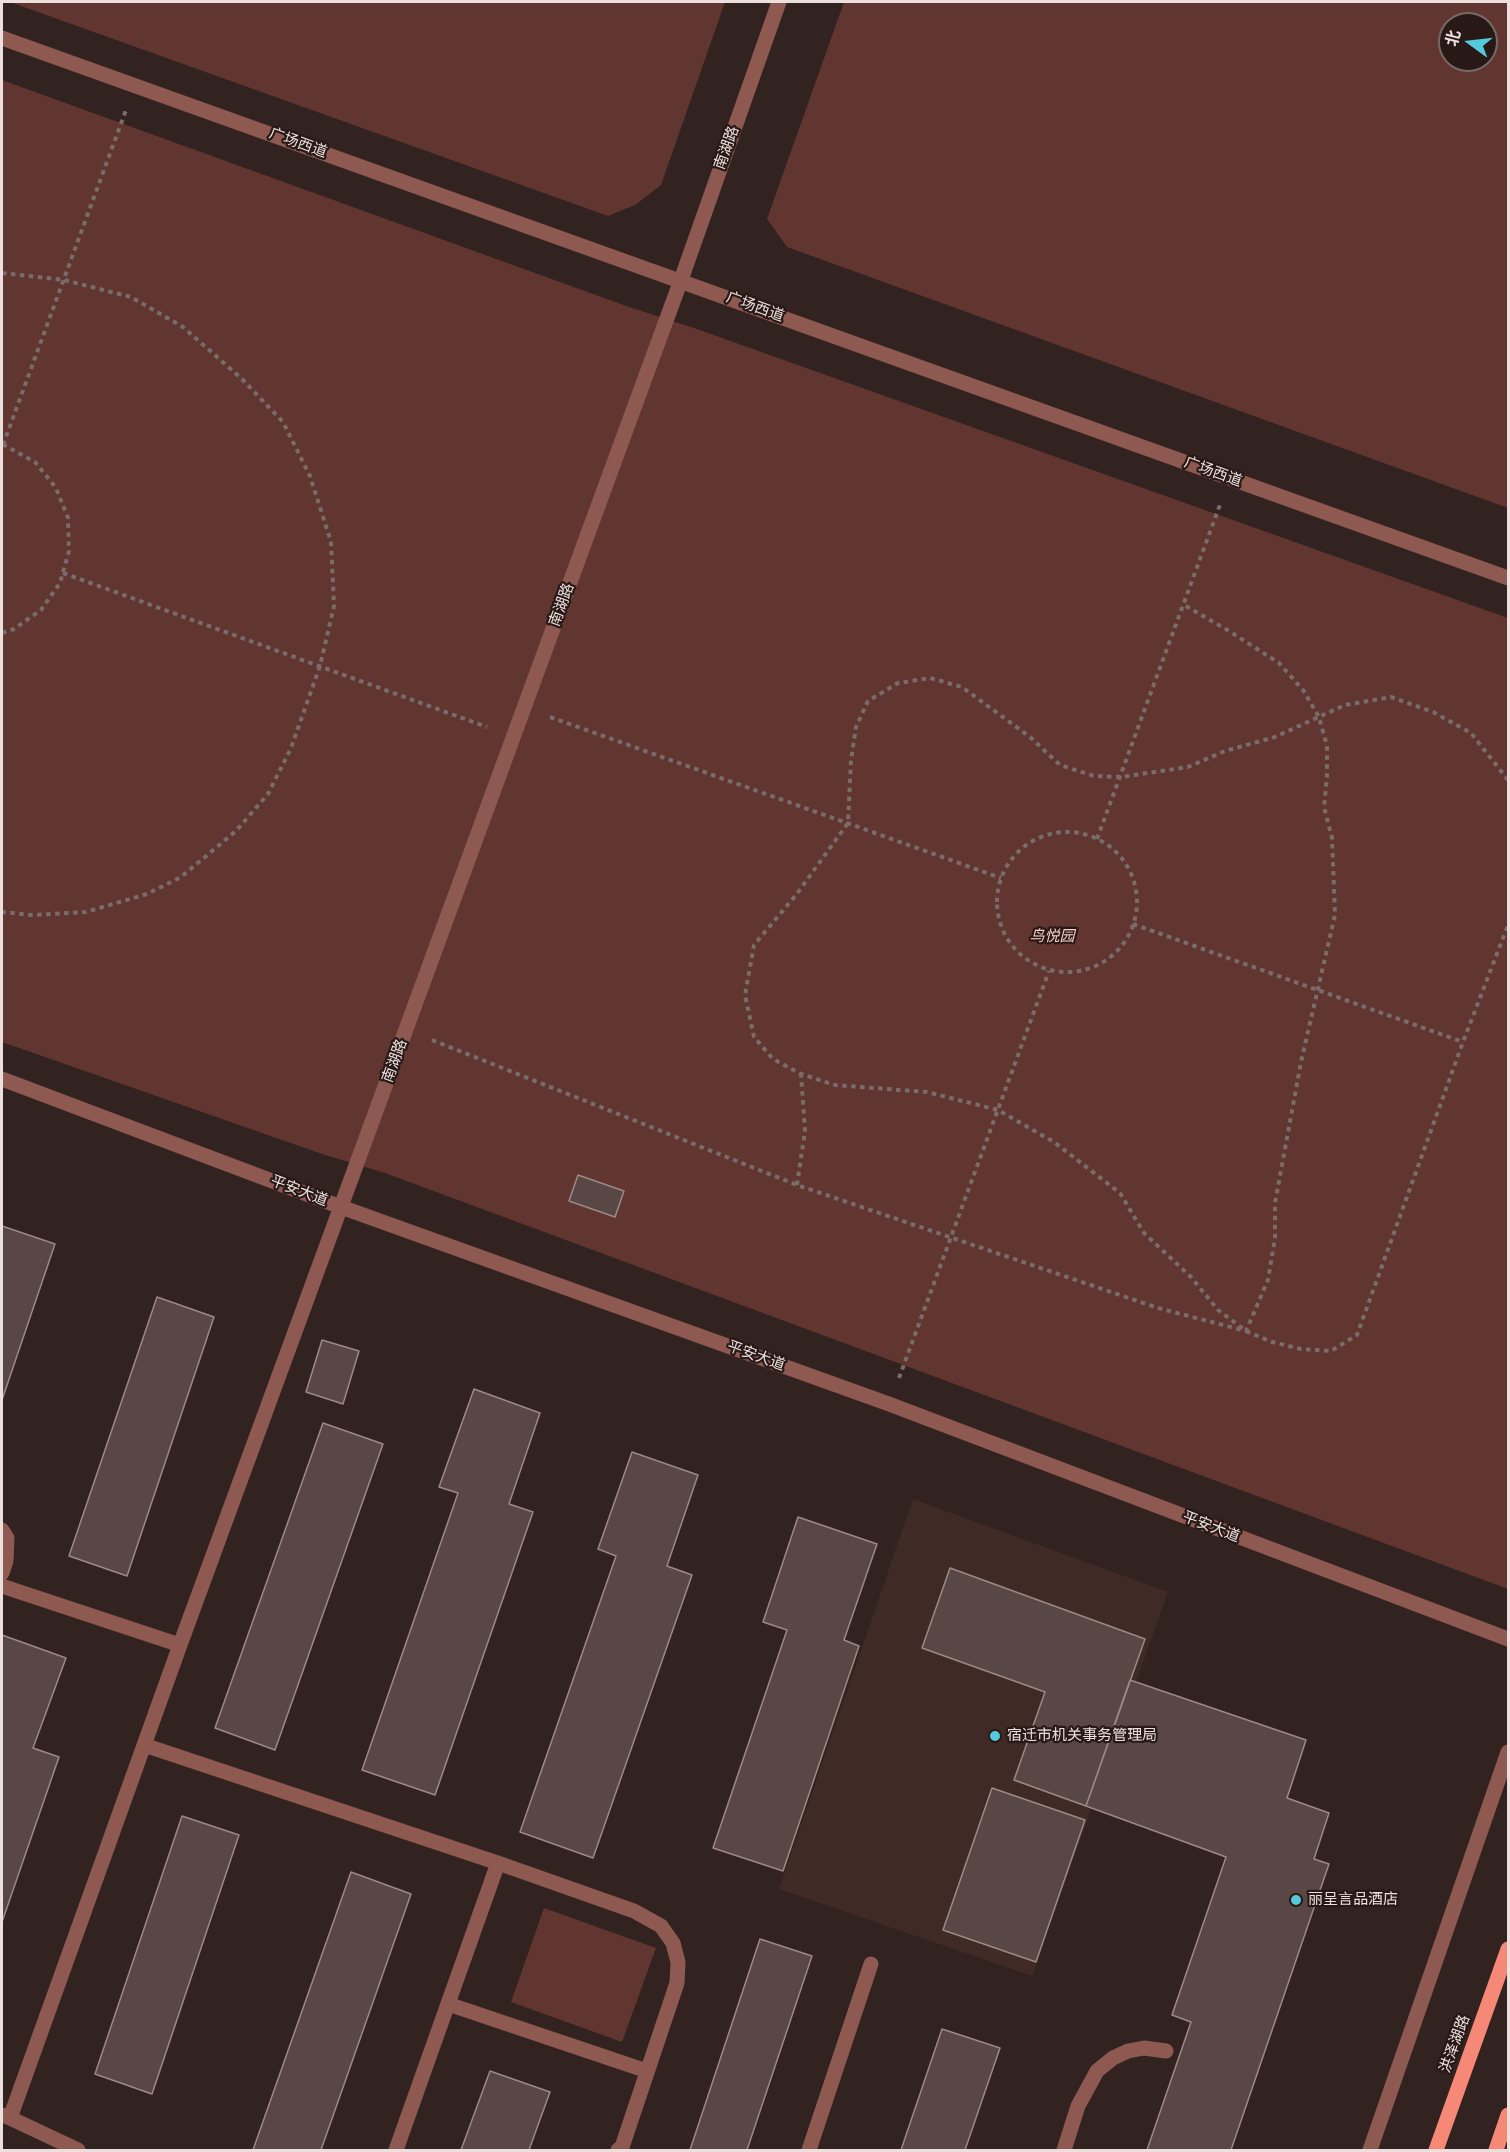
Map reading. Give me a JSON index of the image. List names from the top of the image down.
{
  "streets": {
    "main road": ["洪泽湖路"],
    "street": ["广场西道", "南湖路", "平安大道"]
  },
  "crossings": [
    ["广场西道", "南湖路"],
    ["南湖路", "平安大道"]
  ],
  "parks": ["鸟悦园"],
  "places": ["宿迁市机关事务管理局", "丽呈言品酒店"],
  "north": "left"
}
